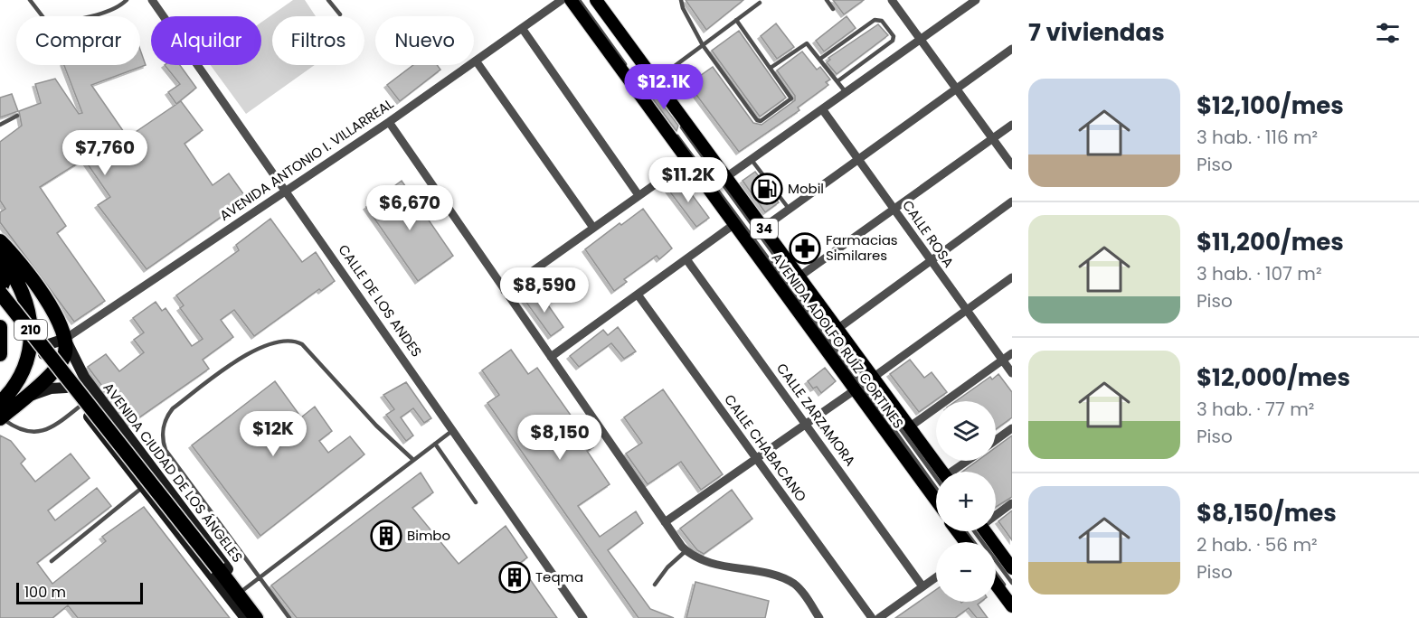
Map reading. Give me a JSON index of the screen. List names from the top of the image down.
{
  "streets": {
    "highway": ["210"],
    "main road": ["34", "AVENIDA ADOLFO RUÍZ CORTINES", "AVENIDA CIUDAD DE LOS ÁNGELES"],
    "street": [
      "AVENIDA ANTONIO I. VILLARREAL",
      "CALLE ROSA",
      "CALLE DE LOS ANDES",
      "CALLE ZARZAMORA",
      "CALLE CHABACANO"
    ]
  },
  "crossings": [
    ["AVENIDA ANTONIO I. VILLARREAL", "CALLE DE LOS ANDES"],
    ["AVENIDA ANTONIO I. VILLARREAL", "AVENIDA CIUDAD DE LOS ÁNGELES"]
  ],
  "places": {
    "fuel station": ["Mobil"],
    "pharmacy": ["Farmacias Similares"],
    "building": ["Bimbo", "Teqma"]
  },
  "scale_bar": "100 m",
  "page": {
    "heading": "7 viviendas",
    "chip": [
      "Comprar",
      "Alquilar",
      "Filtros",
      "Nuevo"
    ],
    "price": [
      "$12.1K",
      "$7,760",
      "$11.2K",
      "$6,670",
      "$8,590",
      "$12K",
      "$8,150"
    ],
    "list": [
      {
        "name": "$12,100/mes",
        "note": "3 hab. · 116 m² · Piso"
      },
      {
        "name": "$11,200/mes",
        "note": "3 hab. · 107 m² · Piso"
      },
      {
        "name": "$12,000/mes",
        "note": "3 hab. · 77 m² · Piso"
      },
      {
        "name": "$8,150/mes",
        "note": "2 hab. · 56 m² · Piso"
      }
    ],
    "map_buttons": ["+", "−"],
    "scale": "100 m"
  }
}
